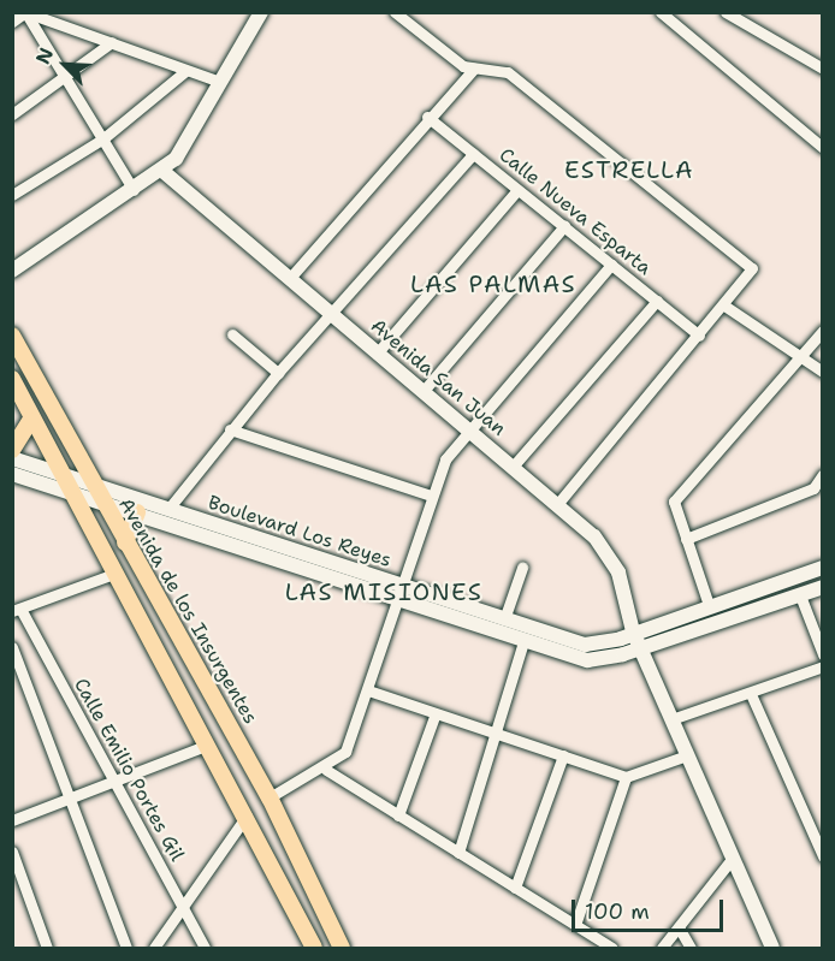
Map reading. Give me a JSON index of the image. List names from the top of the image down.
{
  "streets": {
    "main road": ["Avenida San Juan", "Boulevard Los Reyes", "Avenida de los Insurgentes"],
    "street": ["Calle Nueva Esparta", "Calle Emilio Portes Gil"]
  },
  "crossings": [
    ["Avenida San Juan", "Boulevard Los Reyes"],
    ["Boulevard Los Reyes", "Avenida de los Insurgentes"]
  ],
  "districts": ["ESTRELLA", "LAS PALMAS", "LAS MISIONES"],
  "scale_bar": "100 m",
  "north": "top left"
}
